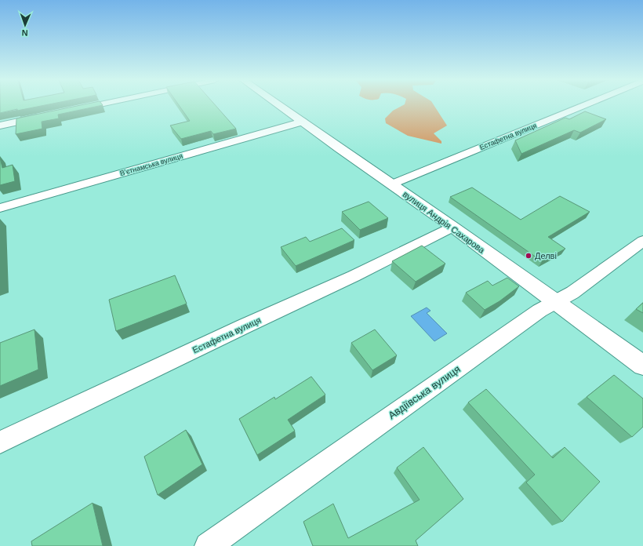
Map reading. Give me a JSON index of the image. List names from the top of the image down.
{
  "streets": {
    "main road": ["вулиця Андрія Сахарова"],
    "street": ["Естафетна вулиця", "Вʼєтнамська вулиця", "Авдіївська вулиця"]
  },
  "crossings": [
    ["Естафетна вулиця", "вулиця Андрія Сахарова"],
    ["Вʼєтнамська вулиця", "вулиця Андрія Сахарова"],
    ["вулиця Андрія Сахарова", "Авдіївська вулиця"]
  ],
  "places": ["Делві"],
  "north": "bottom"
}
